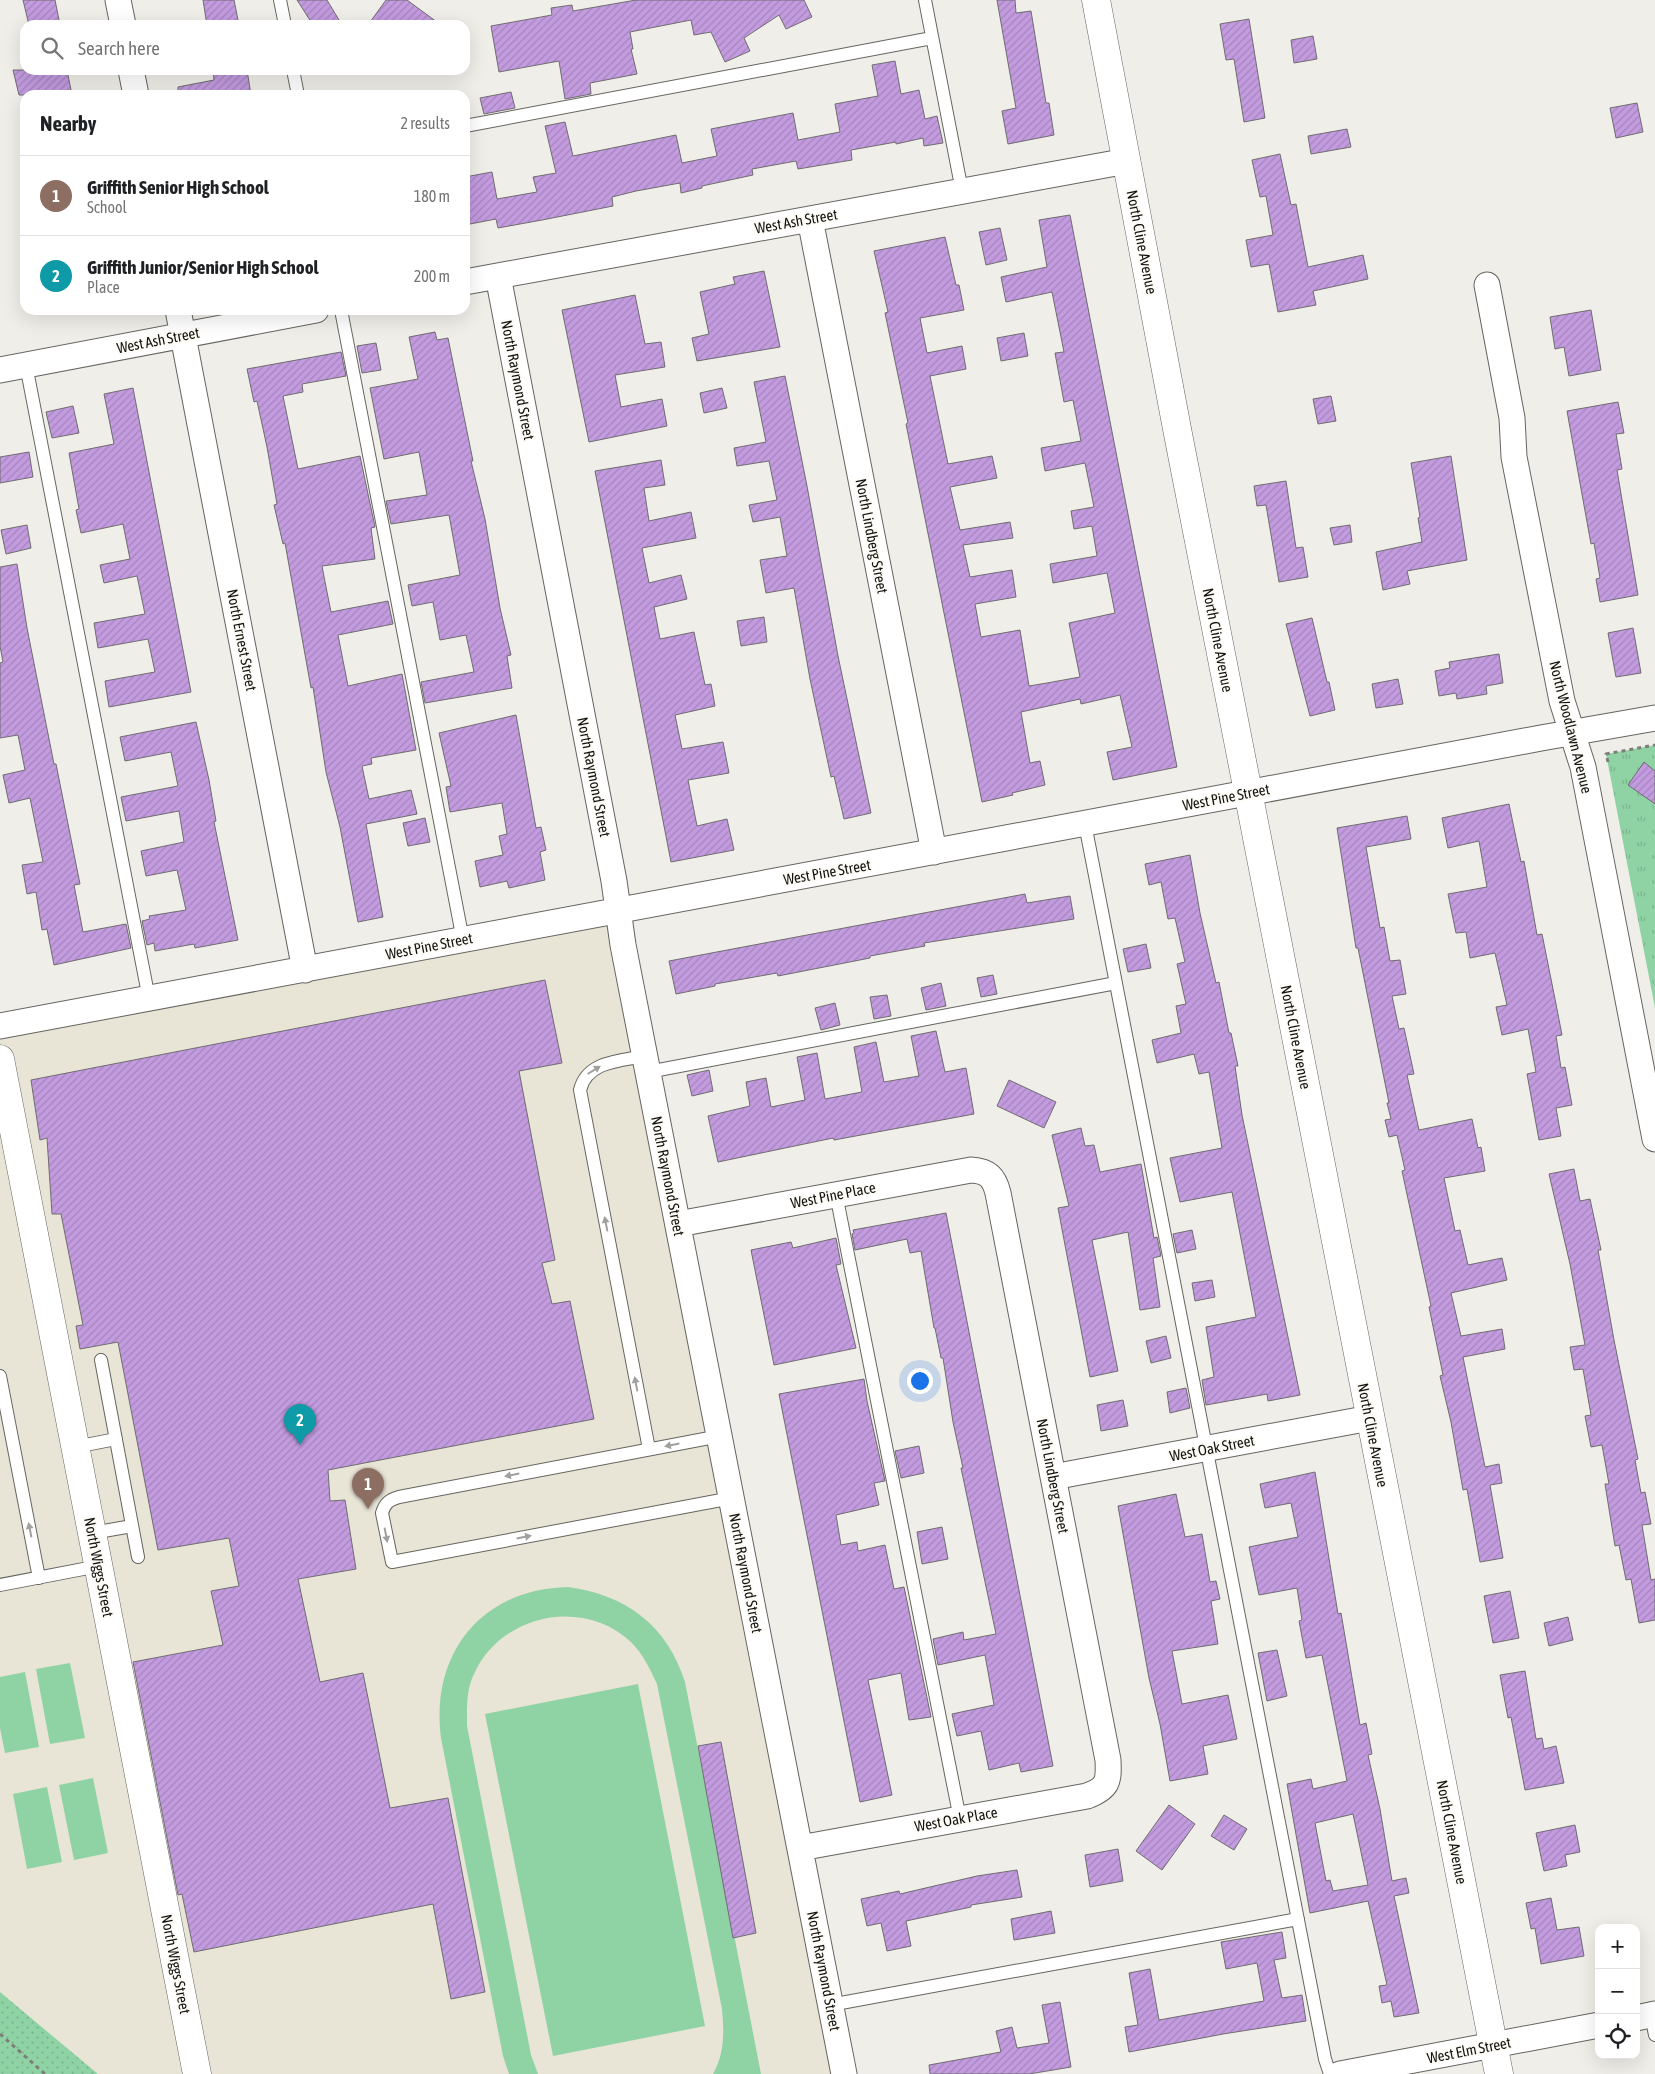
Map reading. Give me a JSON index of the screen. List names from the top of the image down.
{
  "streets": {
    "street": [
      "West Ash Street",
      "North Cline Avenue",
      "North Raymond Street",
      "North Lindberg Street",
      "North Ernest Street",
      "North Woodlawn Avenue",
      "West Pine Street",
      "West Pine Place",
      "West Oak Street",
      "North Wiggs Street",
      "West Oak Place",
      "West Elm Street"
    ]
  },
  "crossings": [
    ["West Ash Street", "North Cline Avenue"],
    ["West Ash Street", "North Raymond Street"],
    ["West Ash Street", "North Lindberg Street"],
    ["West Ash Street", "North Ernest Street"],
    ["North Cline Avenue", "West Pine Street"],
    ["North Cline Avenue", "West Oak Street"],
    ["North Cline Avenue", "West Elm Street"],
    ["North Raymond Street", "West Pine Street"],
    ["North Raymond Street", "West Pine Place"],
    ["North Raymond Street", "West Oak Place"],
    ["North Lindberg Street", "West Pine Street"],
    ["North Lindberg Street", "West Pine Place"],
    ["North Lindberg Street", "West Oak Street"],
    ["North Lindberg Street", "West Oak Place"],
    ["North Ernest Street", "West Pine Street"],
    ["North Woodlawn Avenue", "West Pine Street"]
  ],
  "page": {
    "search": "Search here",
    "heading": ["Nearby", "2 results"],
    "list": [
      {
        "mark": "1",
        "name": "Griffith Senior High School",
        "note": "School",
        "value": "180 m"
      },
      {
        "mark": "2",
        "name": "Griffith Junior/Senior High School",
        "note": "Place",
        "value": "200 m"
      }
    ],
    "pins": ["2", "1"],
    "map_buttons": ["+", "−"]
  }
}
